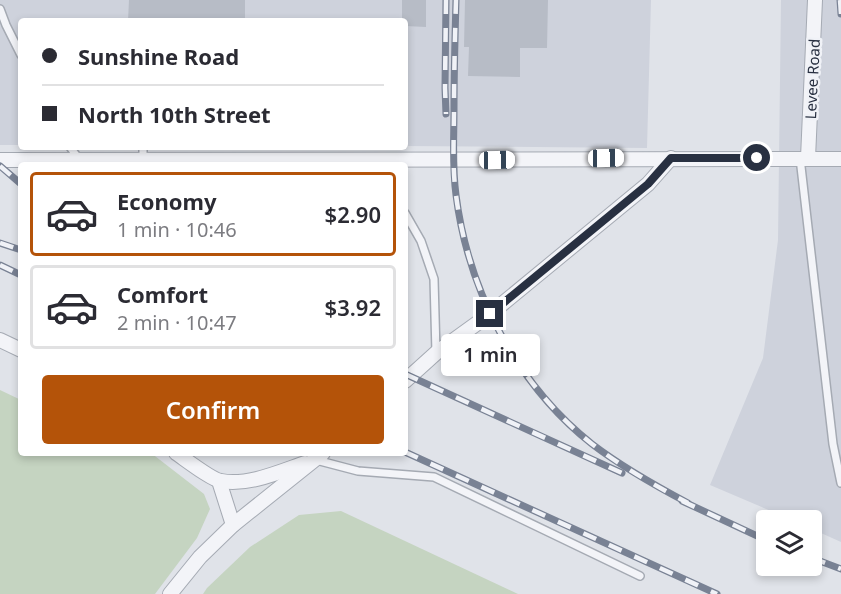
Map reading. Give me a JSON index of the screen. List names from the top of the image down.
{
  "streets": {
    "street": ["Levee Road"]
  },
  "page": {
    "banner": ["Sunshine Road", "North 10th Street"],
    "list": [
      {
        "name": "Economy",
        "note": "1 min · 10:46",
        "value": "$2.90"
      },
      {
        "name": "Comfort",
        "note": "2 min · 10:47",
        "value": "$3.92"
      }
    ],
    "bubble": "1 min",
    "buttons": "Confirm"
  }
}
